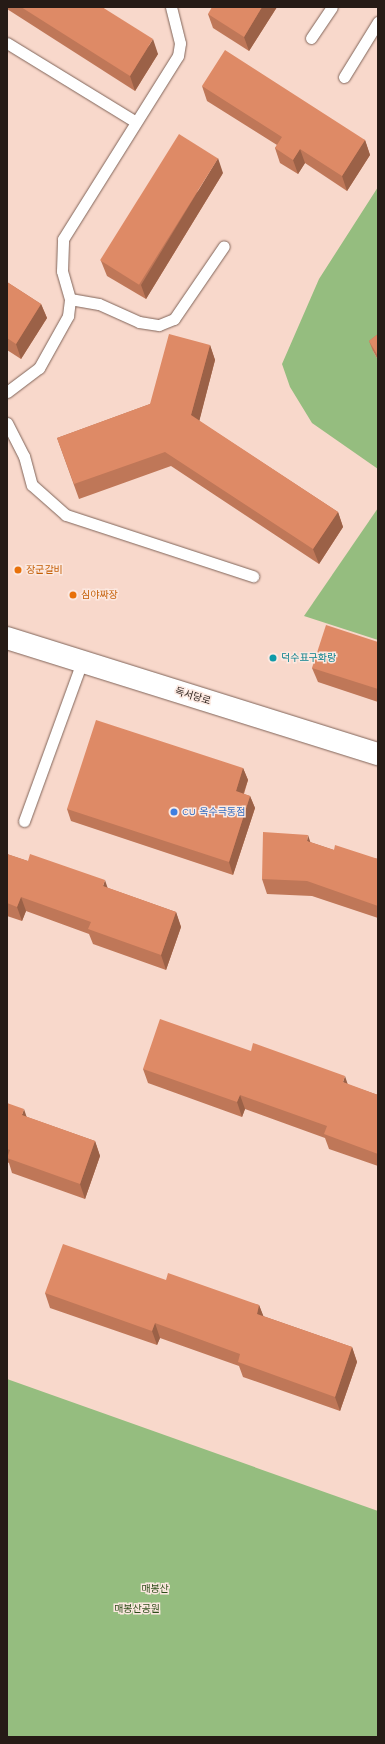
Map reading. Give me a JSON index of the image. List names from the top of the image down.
{
  "streets": {
    "main road": ["독서당로"]
  },
  "parks": ["매봉산", "매봉산공원"],
  "places": [
    "장군갈비",
    "심야짜장",
    "덕수표구화랑",
    "CU 옥수극동점"
  ]
}
